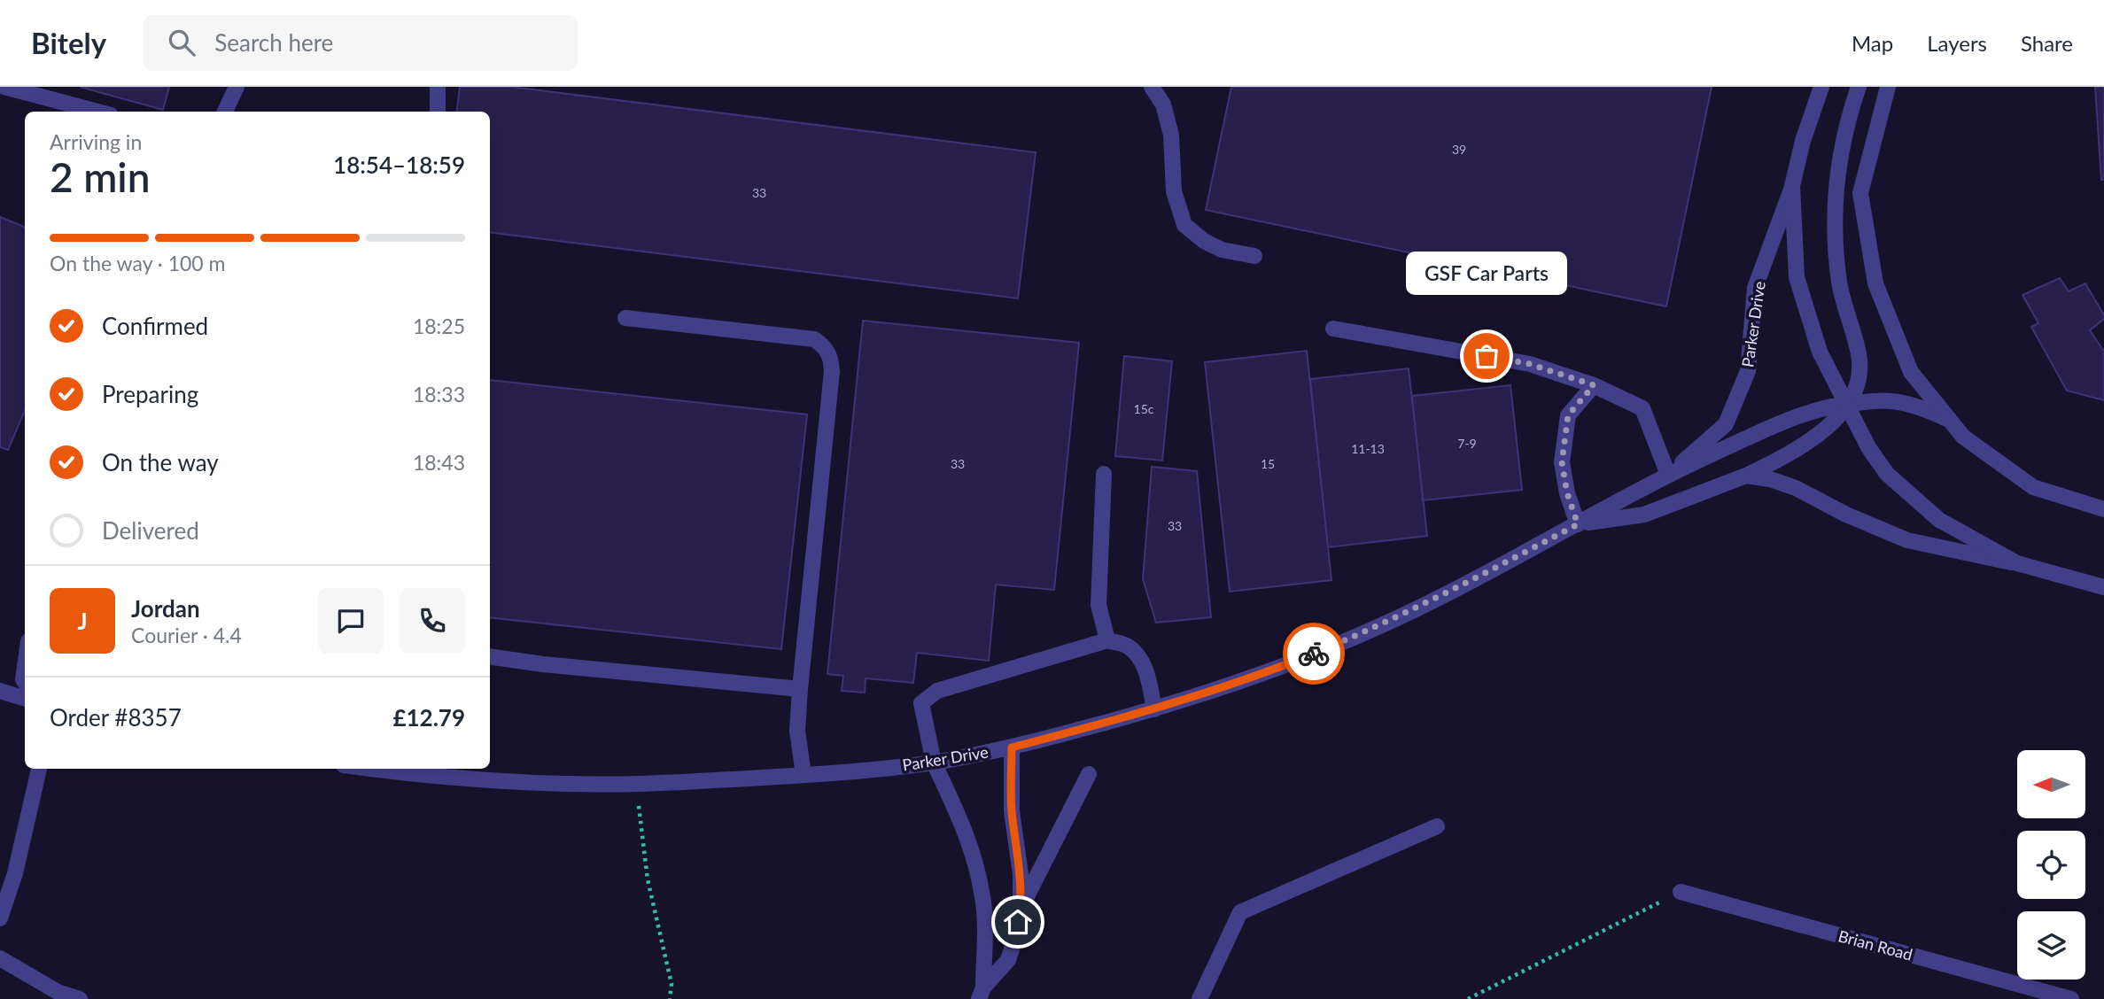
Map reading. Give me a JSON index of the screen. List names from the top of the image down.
{
  "streets": {
    "street": ["Parker Drive", "Brian Road"]
  },
  "places": ["GSF Car Parts"],
  "house_numbers": [
    "39",
    "33",
    "15c",
    "7-9",
    "11-13",
    "33",
    "15",
    "33"
  ],
  "north": "left",
  "page": {
    "header": "Bitely",
    "search": "Search here",
    "nav": ["Map", "Layers", "Share"],
    "heading": ["2 min", "Arriving in", "18:54–18:59"],
    "panel": [
      "Jordan",
      "Courier · 4.4",
      "Order #8357",
      "£12.79"
    ],
    "bar": "On the way · 100 m",
    "bubble": "GSF Car Parts",
    "list": [
      ["Confirmed", "18:25"],
      ["Preparing", "18:33"],
      ["On the way", "18:43"],
      "Delivered"
    ],
    "round": "J"
  }
}
